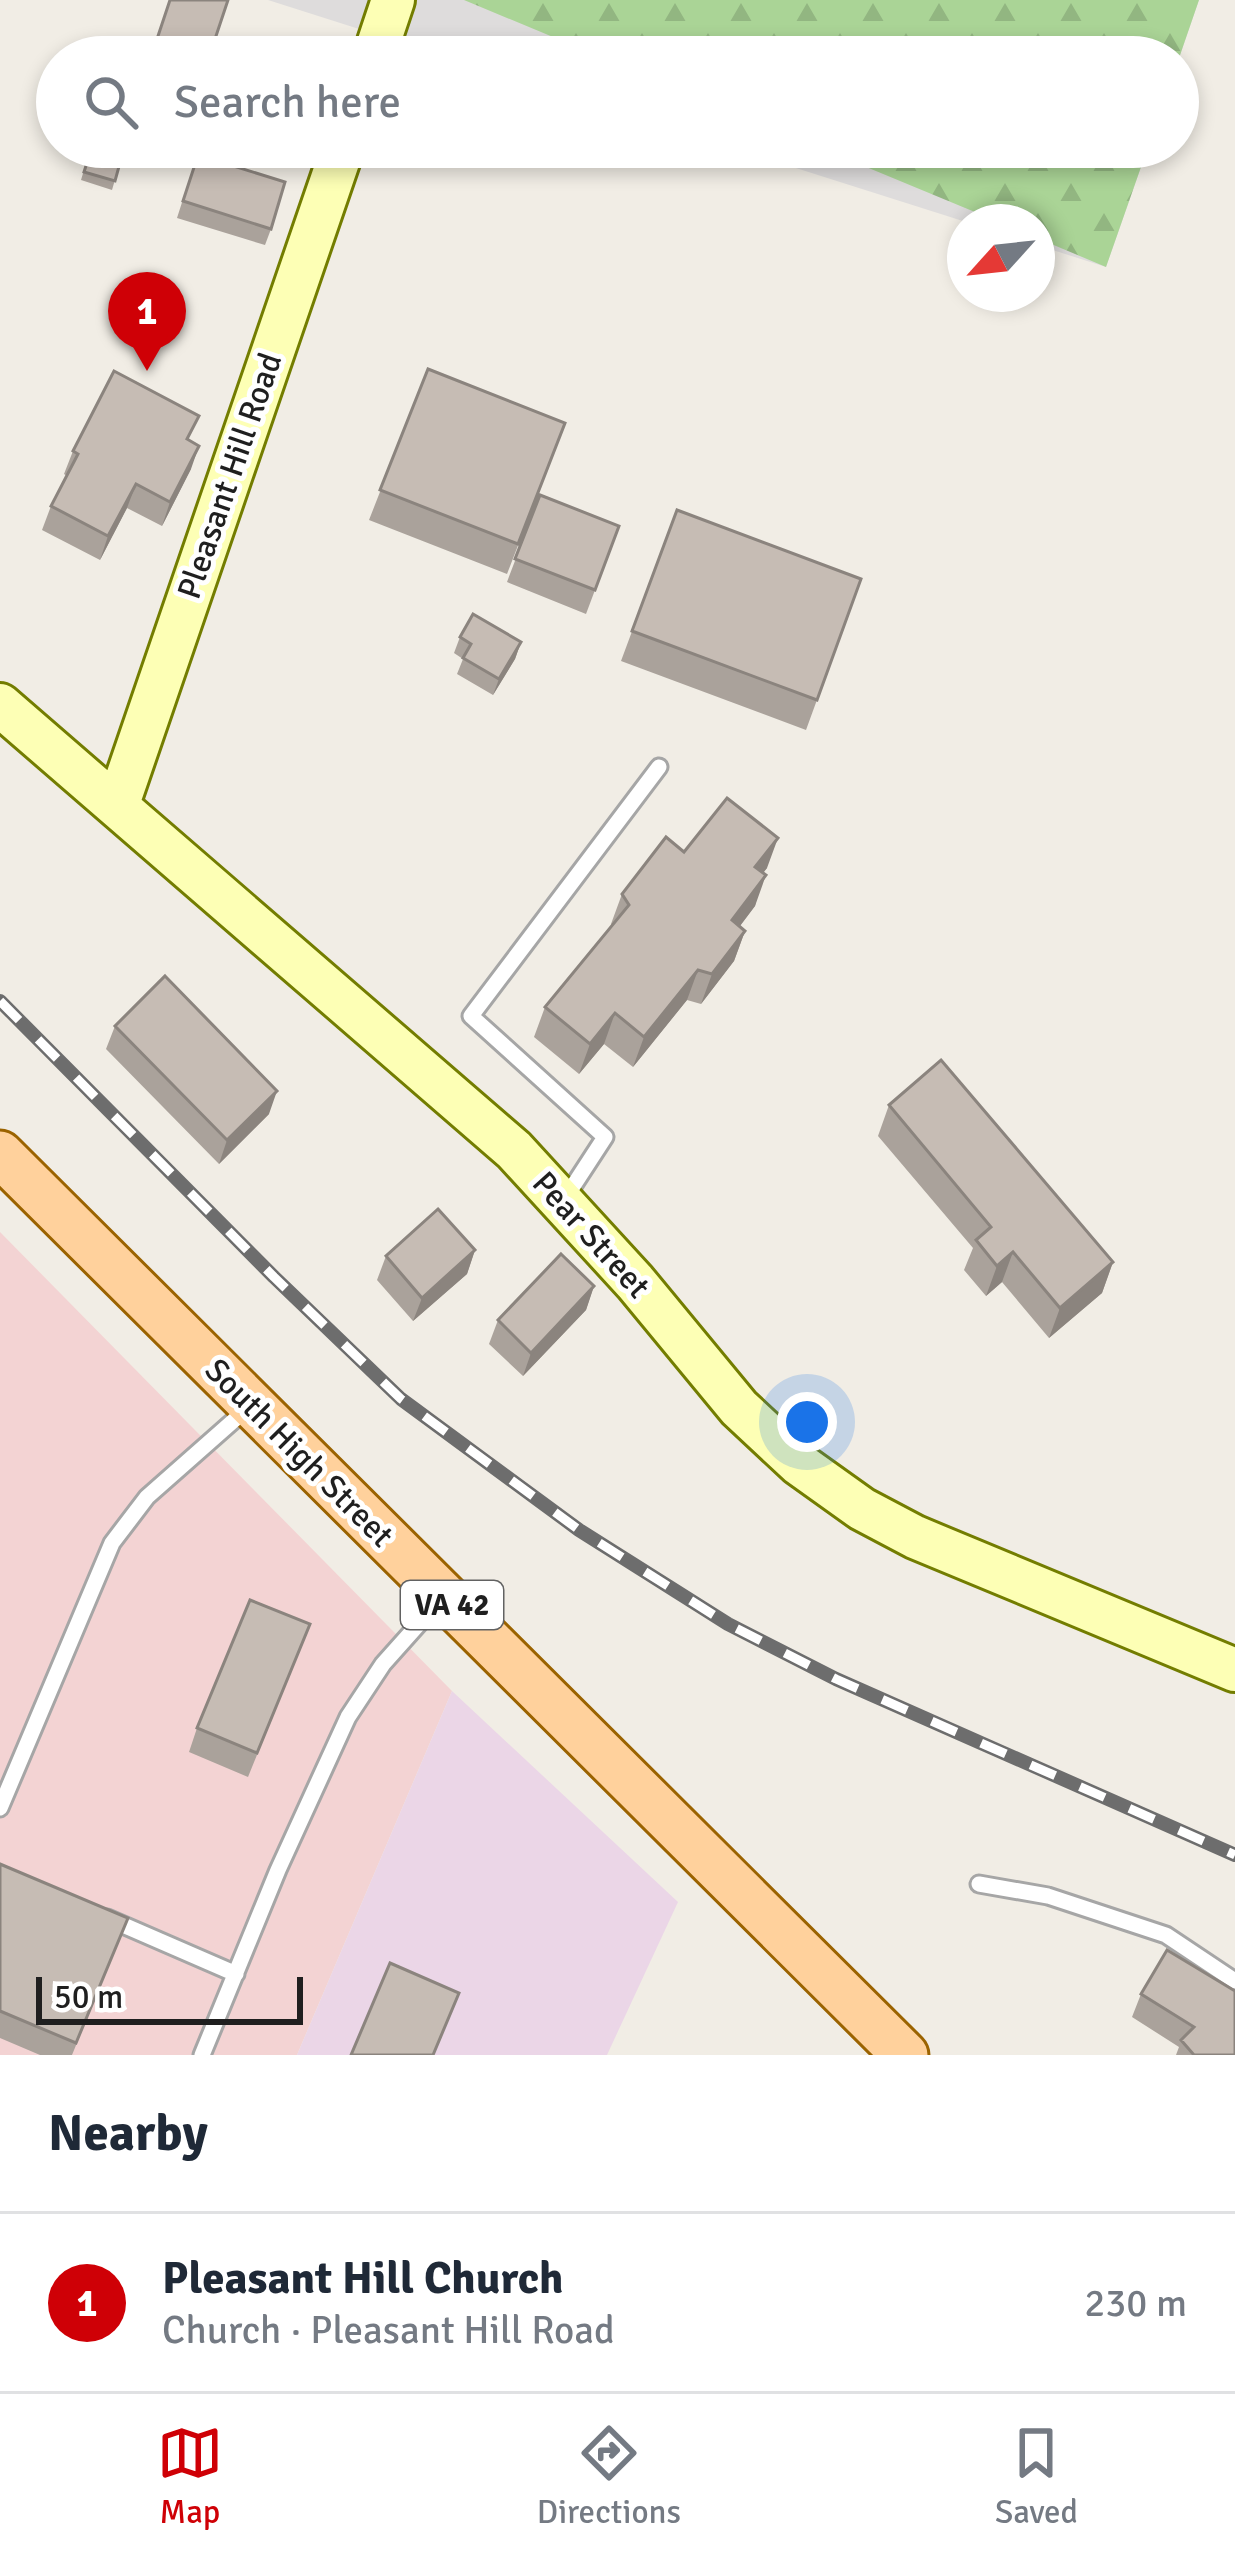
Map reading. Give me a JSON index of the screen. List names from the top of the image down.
{
  "streets": {
    "main road": ["South High Street", "VA 42"],
    "street": ["Pleasant Hill Road", "Pear Street"]
  },
  "crossings": [
    ["Pleasant Hill Road", "Pear Street"]
  ],
  "scale_bar": "50 m",
  "north": "bottom left",
  "page": {
    "search": "Search here",
    "pins": "1",
    "scale": "50 m",
    "heading": "Nearby",
    "list": [
      {
        "mark": "1",
        "name": "Pleasant Hill Church",
        "note": "Church · Pleasant Hill Road",
        "value": "230 m"
      }
    ],
    "nav": ["Map", "Directions", "Saved"]
  }
}
